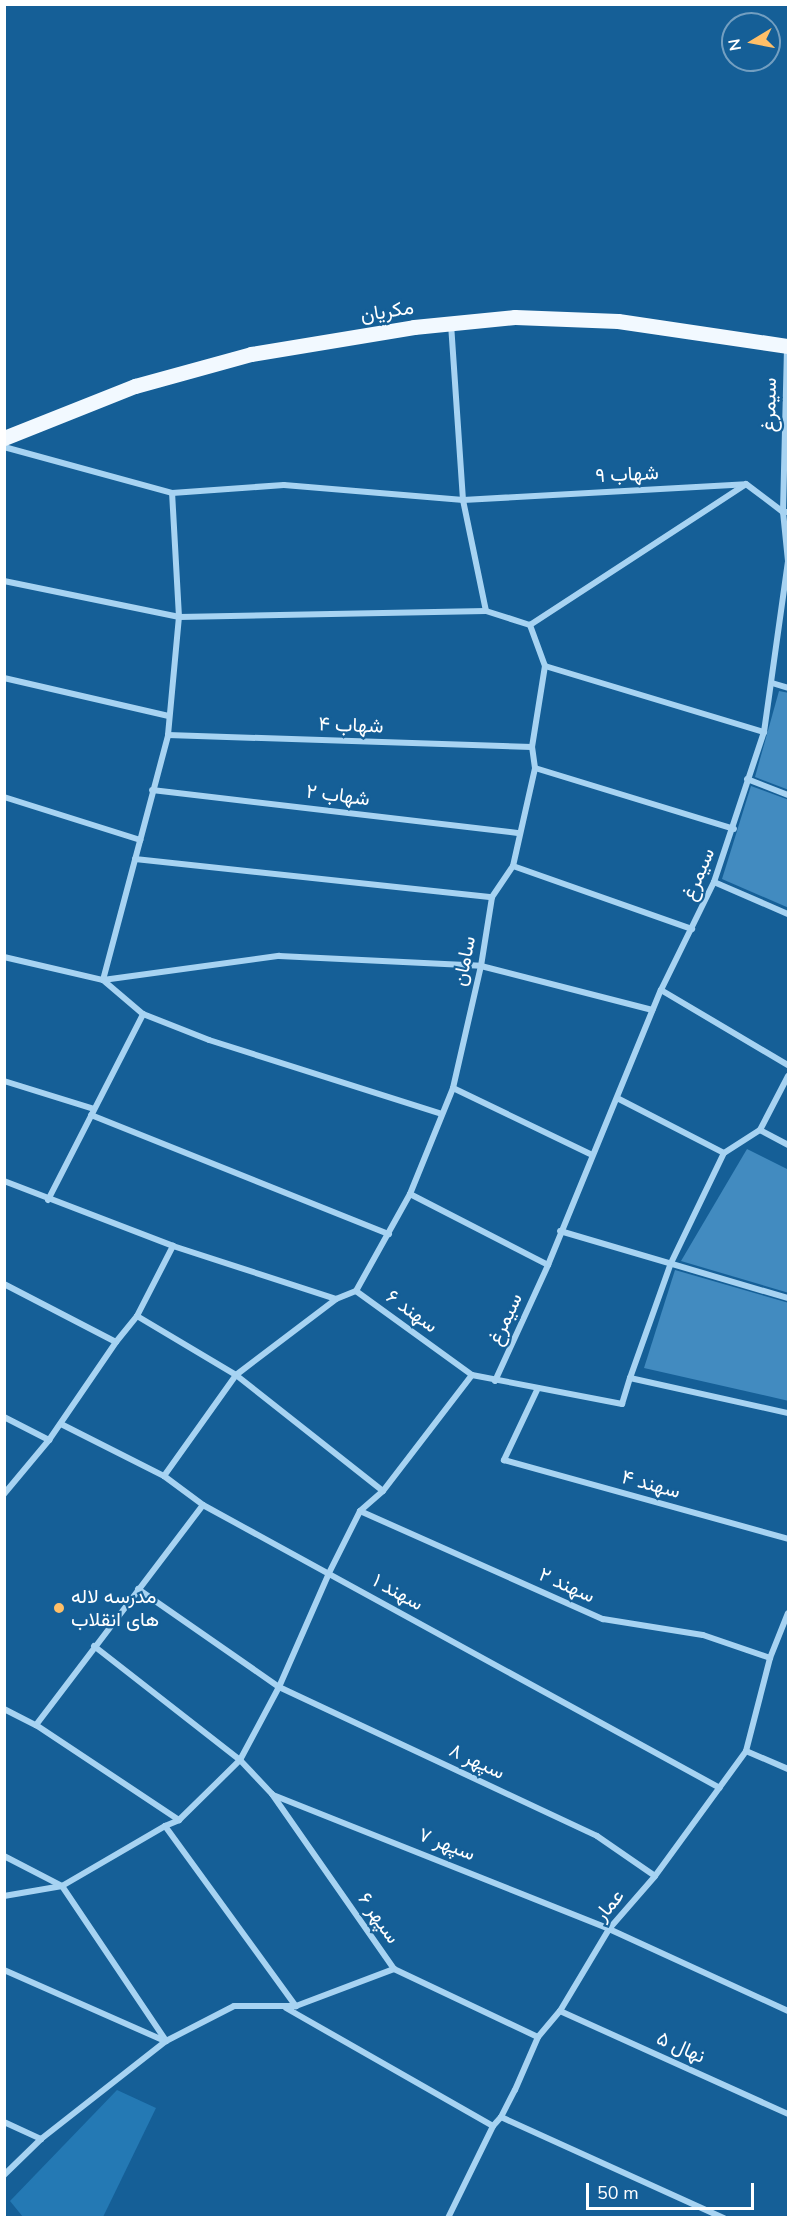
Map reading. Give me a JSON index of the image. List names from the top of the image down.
{
  "streets": {
    "main road": ["مکریان"],
    "street": [
      "سیمرغ",
      "شهاب ۹",
      "شهاب ۴",
      "شهاب ۲",
      "سامان",
      "سهند ۶",
      "سهند ۴",
      "سهند ۲",
      "سهند ۱",
      "سپهر ۸",
      "سپهر ۷",
      "عمار",
      "سپهر ۶",
      "نهال ۵"
    ]
  },
  "crossings": [
    ["مکریان", "سیمرغ"],
    ["سیمرغ", "سهند ۶"],
    ["شهاب ۴", "سامان"],
    ["شهاب ۲", "سامان"],
    ["سامان", "سهند ۶"],
    ["سهند ۶", "سهند ۴"],
    ["سهند ۶", "سهند ۱"],
    ["سهند ۲", "عمار"],
    ["سهند ۱", "عمار"],
    ["سپهر ۸", "عمار"],
    ["سپهر ۷", "عمار"],
    ["سپهر ۷", "سپهر ۶"],
    ["عمار", "سپهر ۶"],
    ["عمار", "نهال ۵"]
  ],
  "places": ["مدرسه لاله های انقلاب"],
  "scale_bar": "50 m",
  "north": "left"
}
